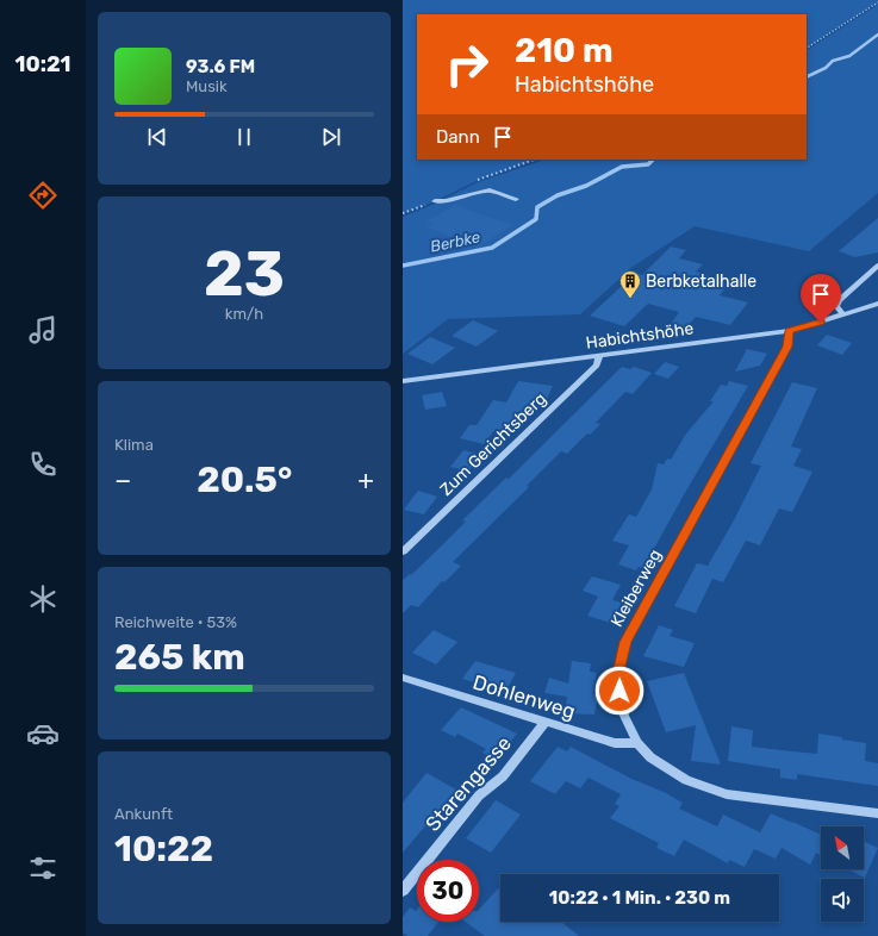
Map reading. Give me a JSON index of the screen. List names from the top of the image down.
{
  "streets": {
    "street": [
      "Habichtshöhe",
      "Zum Gerichtsberg",
      "Kleiberweg",
      "Dohlenweg",
      "Starengasse"
    ]
  },
  "crossings": [
    ["Habichtshöhe", "Zum Gerichtsberg"],
    ["Habichtshöhe", "Kleiberweg"],
    ["Kleiberweg", "Dohlenweg"],
    ["Dohlenweg", "Starengasse"]
  ],
  "water": ["Berbke"],
  "places": {
    "building": ["Berbketalhalle"]
  },
  "north": "top left",
  "page": {
    "tabs": "10:21",
    "turn": ["210 m", "Habichtshöhe"],
    "song": ["93.6 FM", "Musik"],
    "then": "Dann",
    "tile": [
      ["23", "km/h"],
      "Klima",
      ["Reichweite · 53%", "265 km"],
      ["Ankunft", "10:22"]
    ],
    "heat": ["−", "20.5°", "+"],
    "limit": "30",
    "trip": "10:22 · 1 Min. · 230 m"
  }
}
